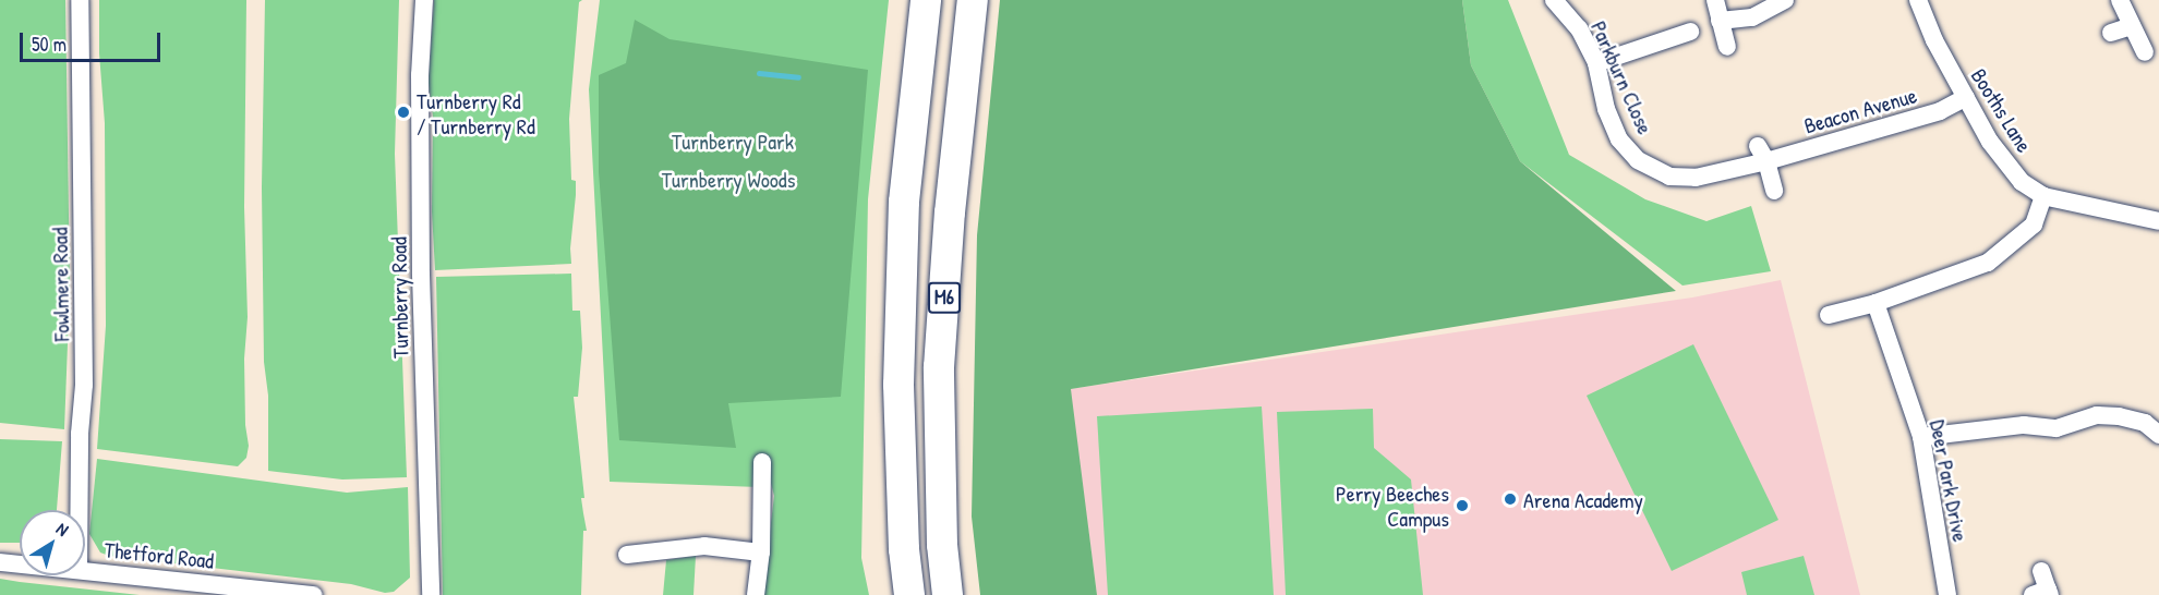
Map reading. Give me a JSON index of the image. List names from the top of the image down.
{
  "streets": {
    "highway": ["M6"],
    "street": [
      "Parkburn Close",
      "Beacon Avenue",
      "Booths Lane",
      "Fowlmere Road",
      "Turnberry Road",
      "Deer Park Drive",
      "Thetford Road"
    ]
  },
  "crossings": [
    ["Parkburn Close", "Beacon Avenue"],
    ["Beacon Avenue", "Booths Lane"]
  ],
  "parks": ["Turnberry Park", "Turnberry Woods"],
  "places": ["Turnberry Rd / Turnberry Rd", "Arena Academy", "Perry Beeches Campus"],
  "scale_bar": "50 m",
  "north": "top right"
}
